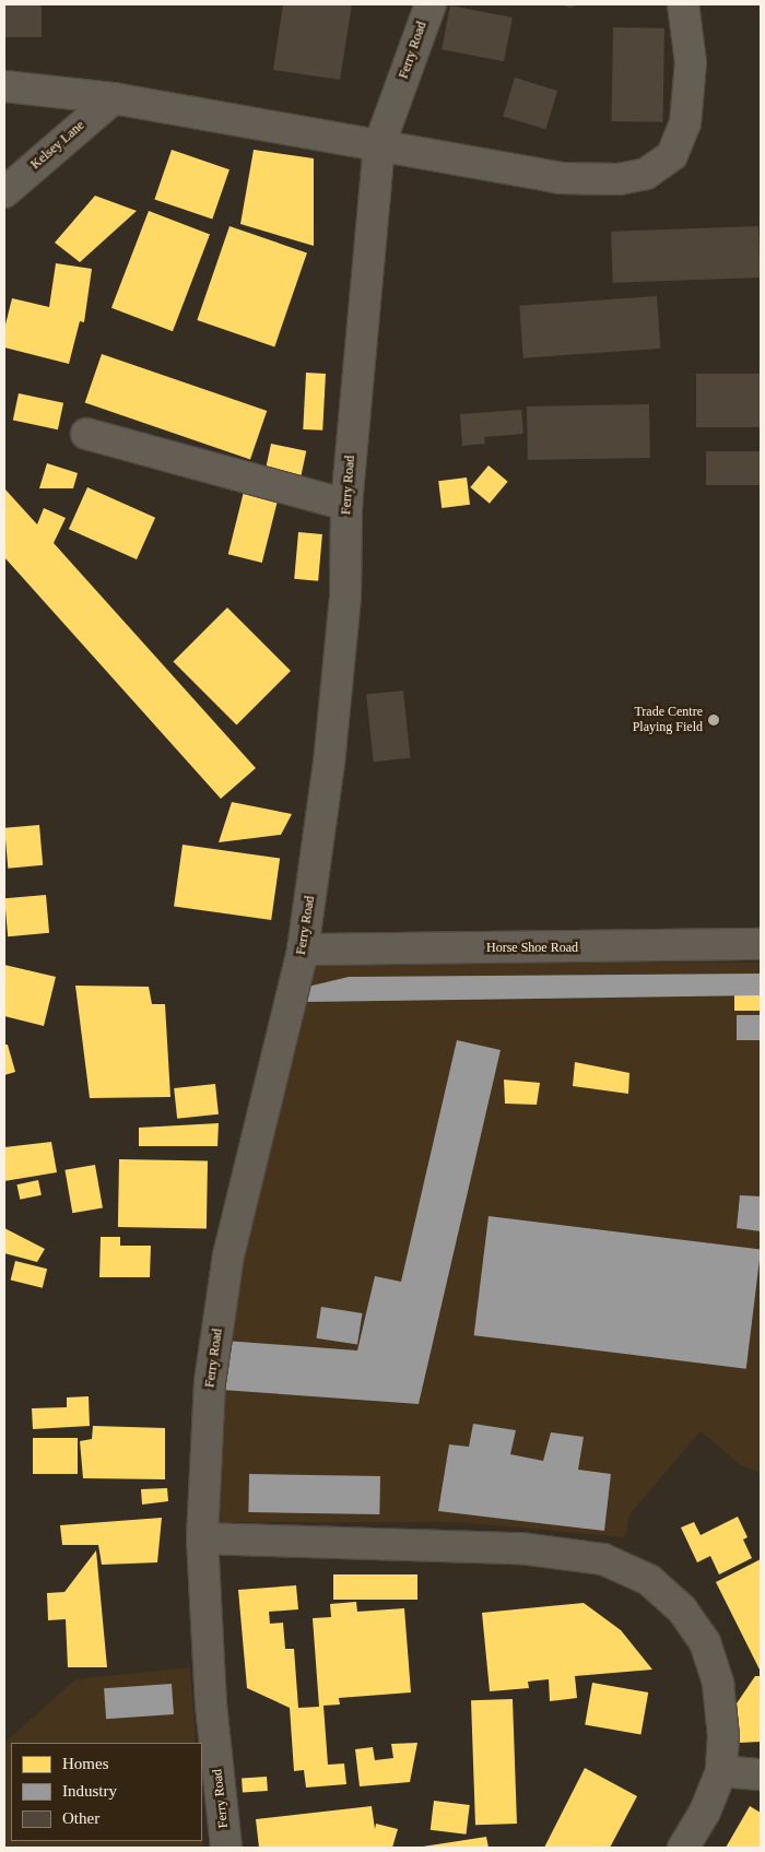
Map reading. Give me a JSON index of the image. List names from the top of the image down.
{
  "streets": {
    "street": ["Ferry Road", "Kelsey Lane", "Horse Shoe Road"]
  },
  "crossings": [
    ["Ferry Road", "Horse Shoe Road"]
  ],
  "places": ["Trade Centre Playing Field"],
  "legend": ["Homes", "Industry", "Other"]
}
